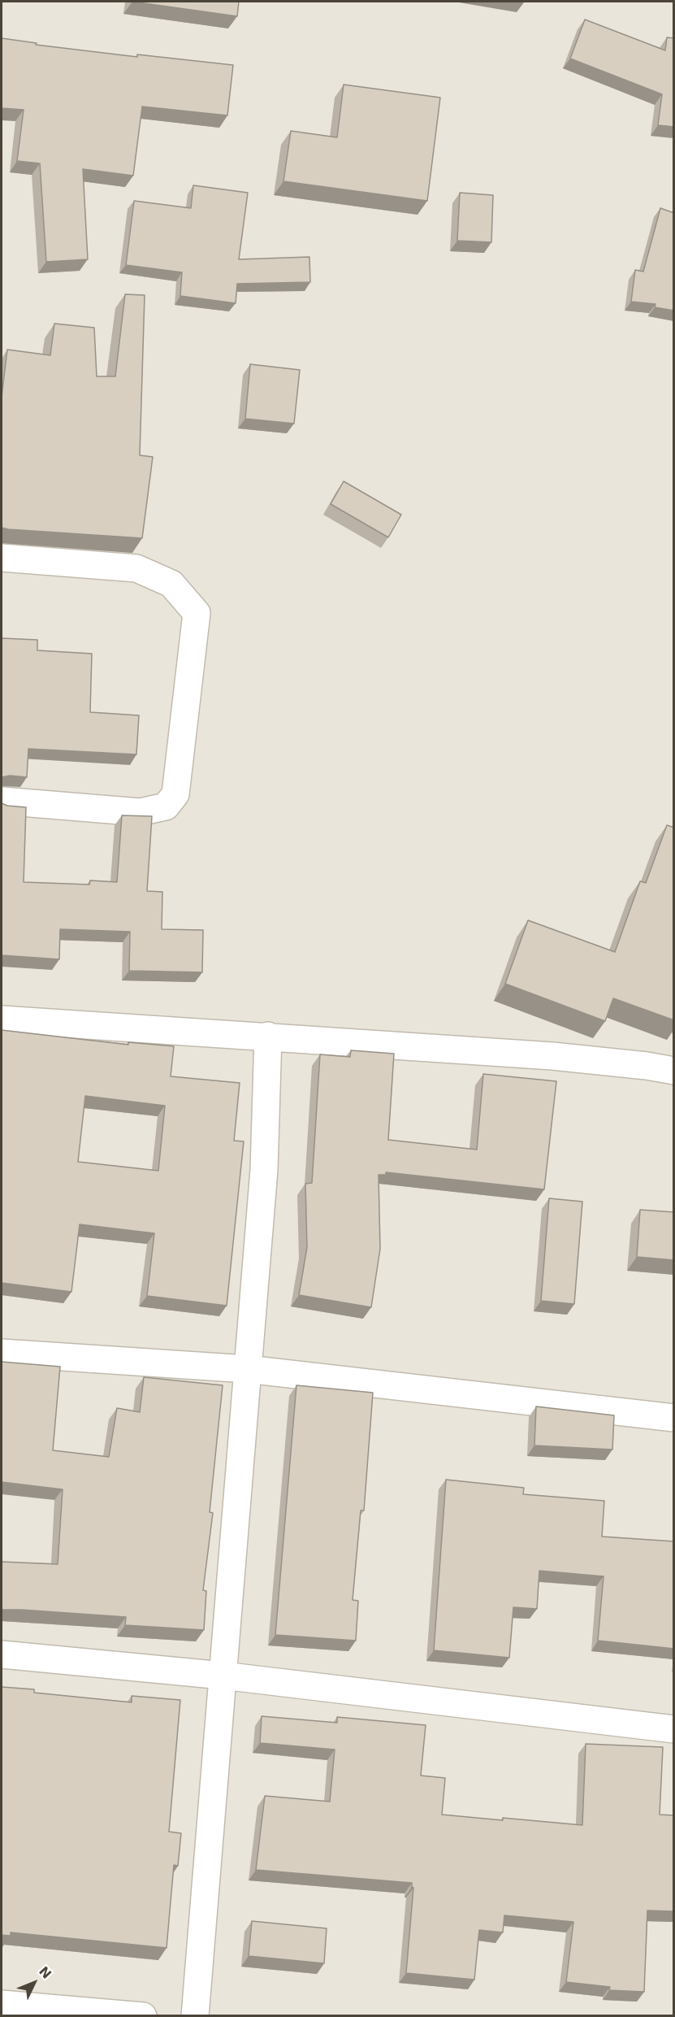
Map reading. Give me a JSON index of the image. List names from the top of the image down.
{
  "north": "top right"
}
